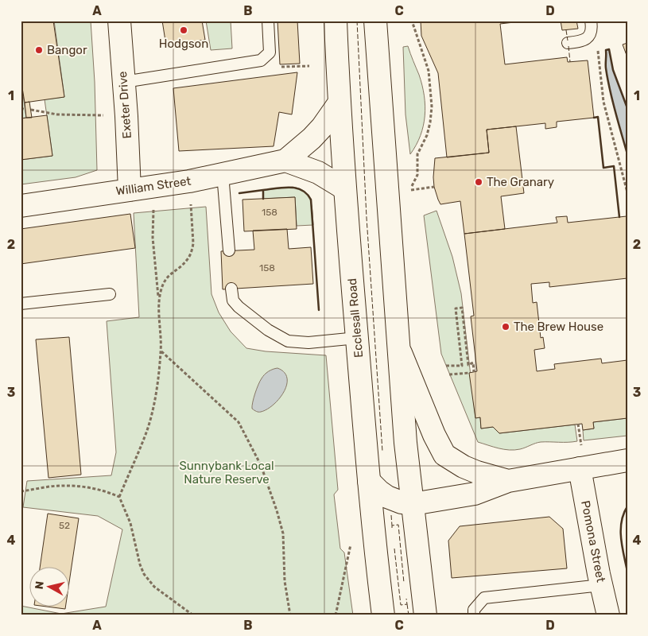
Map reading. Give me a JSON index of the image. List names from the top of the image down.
{
  "streets": {
    "street": [
      "Exeter Drive",
      "William Street",
      "Ecclesall Road",
      "Pomona Street"
    ]
  },
  "crossings": [
    ["Exeter Drive", "William Street"],
    ["William Street", "Ecclesall Road"]
  ],
  "parks": ["Sunnybank Local Nature Reserve"],
  "places": [
    "Hodgson",
    "Bangor",
    "The Granary",
    "The Brew House"
  ],
  "house_numbers": ["158", "158", "52"],
  "north": "left",
  "grid": {
    "columns": [
      "A",
      "B",
      "C",
      "D"
    ],
    "rows": [
      "1",
      "2",
      "3",
      "4"
    ]
  }
}
